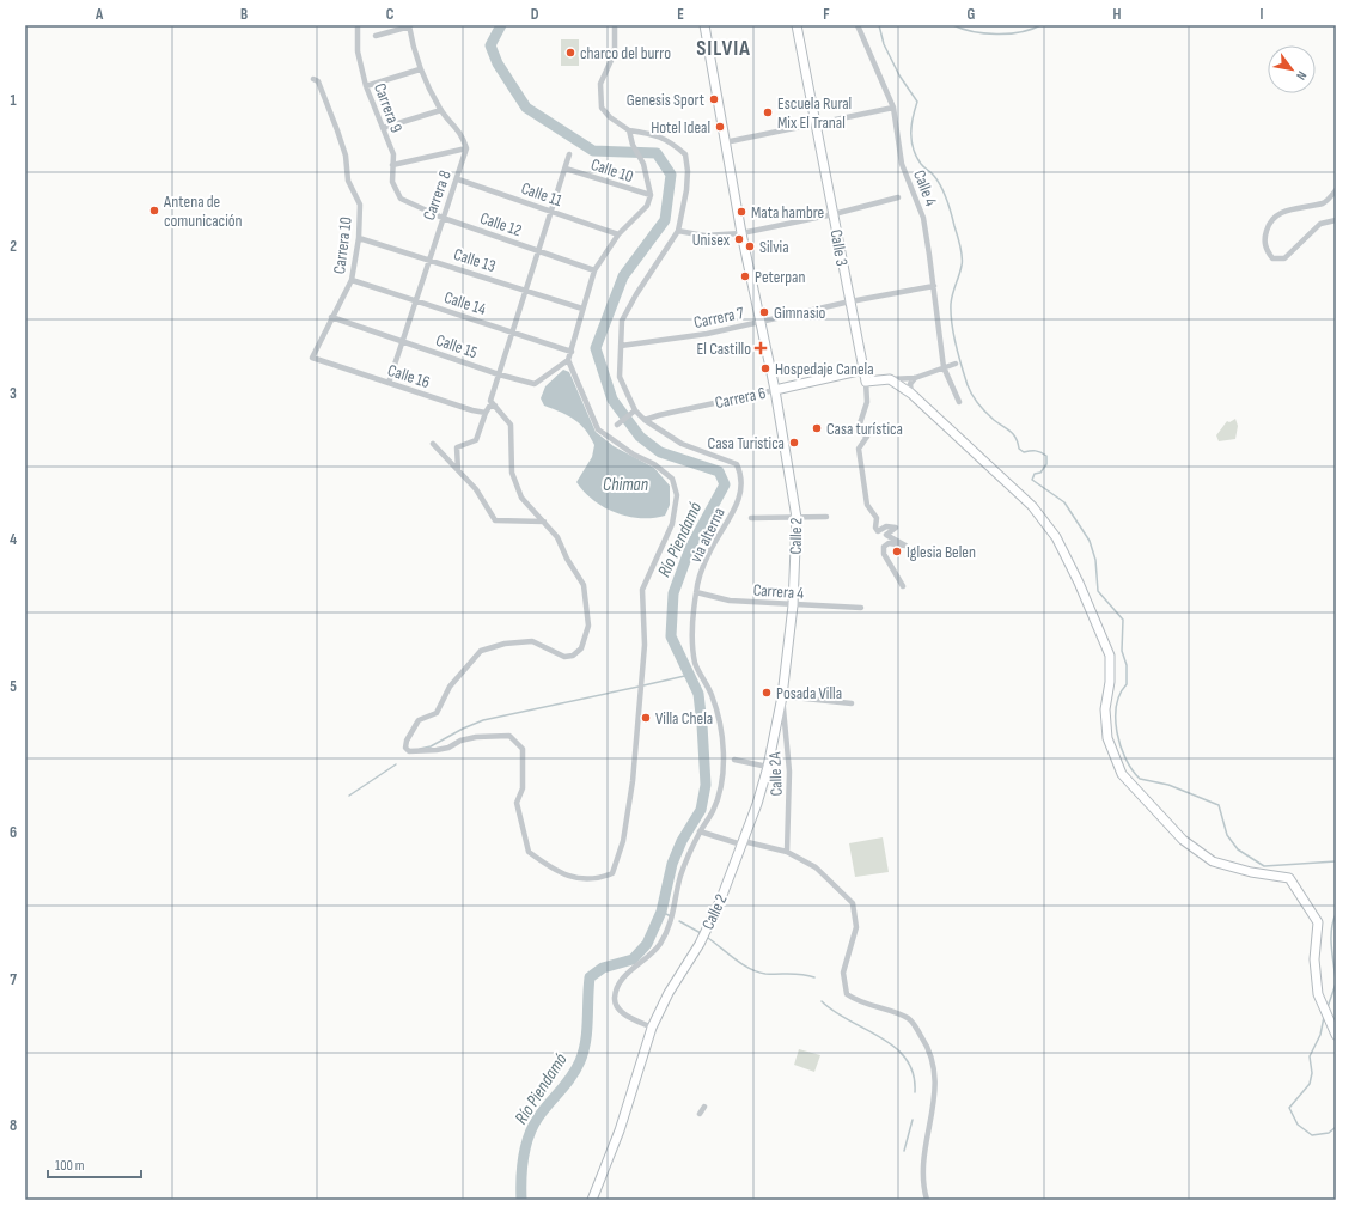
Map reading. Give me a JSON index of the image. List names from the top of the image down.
{
  "streets": {
    "main road": ["Calle 3", "Carrera 6", "Calle 2"],
    "street": [
      "Carrera 9",
      "Calle 10",
      "Calle 4",
      "Calle 11",
      "Carrera 8",
      "Calle 12",
      "Carrera 10",
      "Calle 13",
      "Calle 14",
      "Carrera 7",
      "Calle 15",
      "Calle 16",
      "via alterna",
      "Carrera 4",
      "Calle 2A"
    ]
  },
  "crossings": [
    ["Carrera 9", "Calle 12"],
    ["Calle 4", "Carrera 7"],
    ["Calle 11", "Carrera 8"],
    ["Carrera 8", "Calle 12"],
    ["Carrera 8", "Calle 13"],
    ["Carrera 8", "Calle 14"],
    ["Carrera 8", "Calle 15"],
    ["Carrera 8", "Calle 16"],
    ["Carrera 10", "Calle 13"],
    ["Carrera 10", "Calle 14"],
    ["Carrera 10", "Calle 15"],
    ["Carrera 10", "Calle 16"],
    ["Calle 3", "Carrera 7"],
    ["Calle 3", "Carrera 6"],
    ["Carrera 7", "via alterna"],
    ["Carrera 7", "Calle 2"],
    ["Carrera 6", "via alterna"],
    ["Carrera 6", "Calle 2"],
    ["via alterna", "Calle 2"],
    ["via alterna", "Carrera 4"],
    ["Calle 2", "Carrera 4"],
    ["Calle 2", "Calle 2A"]
  ],
  "districts": ["SILVIA"],
  "water": ["Chiman", "Río Piendamó"],
  "places": {
    "other": [
      "charco del burro",
      "Genesis Sport",
      "Escuela Rural Mix El Tranal",
      "Hotel Ideal",
      "Antena de comunicación",
      "Mata hambre",
      "Unisex",
      "Silvia",
      "Peterpan",
      "Gimnasio",
      "Hospedaje Canela",
      "Casa turística",
      "Casa Turistica",
      "Iglesia Belen",
      "Posada Villa",
      "Villa Chela"
    ],
    "health": ["El Castillo"]
  },
  "scale_bar": "100 m",
  "north": "bottom right",
  "grid": {
    "columns": [
      "A",
      "B",
      "C",
      "D",
      "E",
      "F",
      "G",
      "H",
      "I"
    ],
    "rows": [
      "1",
      "2",
      "3",
      "4",
      "5",
      "6",
      "7",
      "8"
    ]
  }
}
